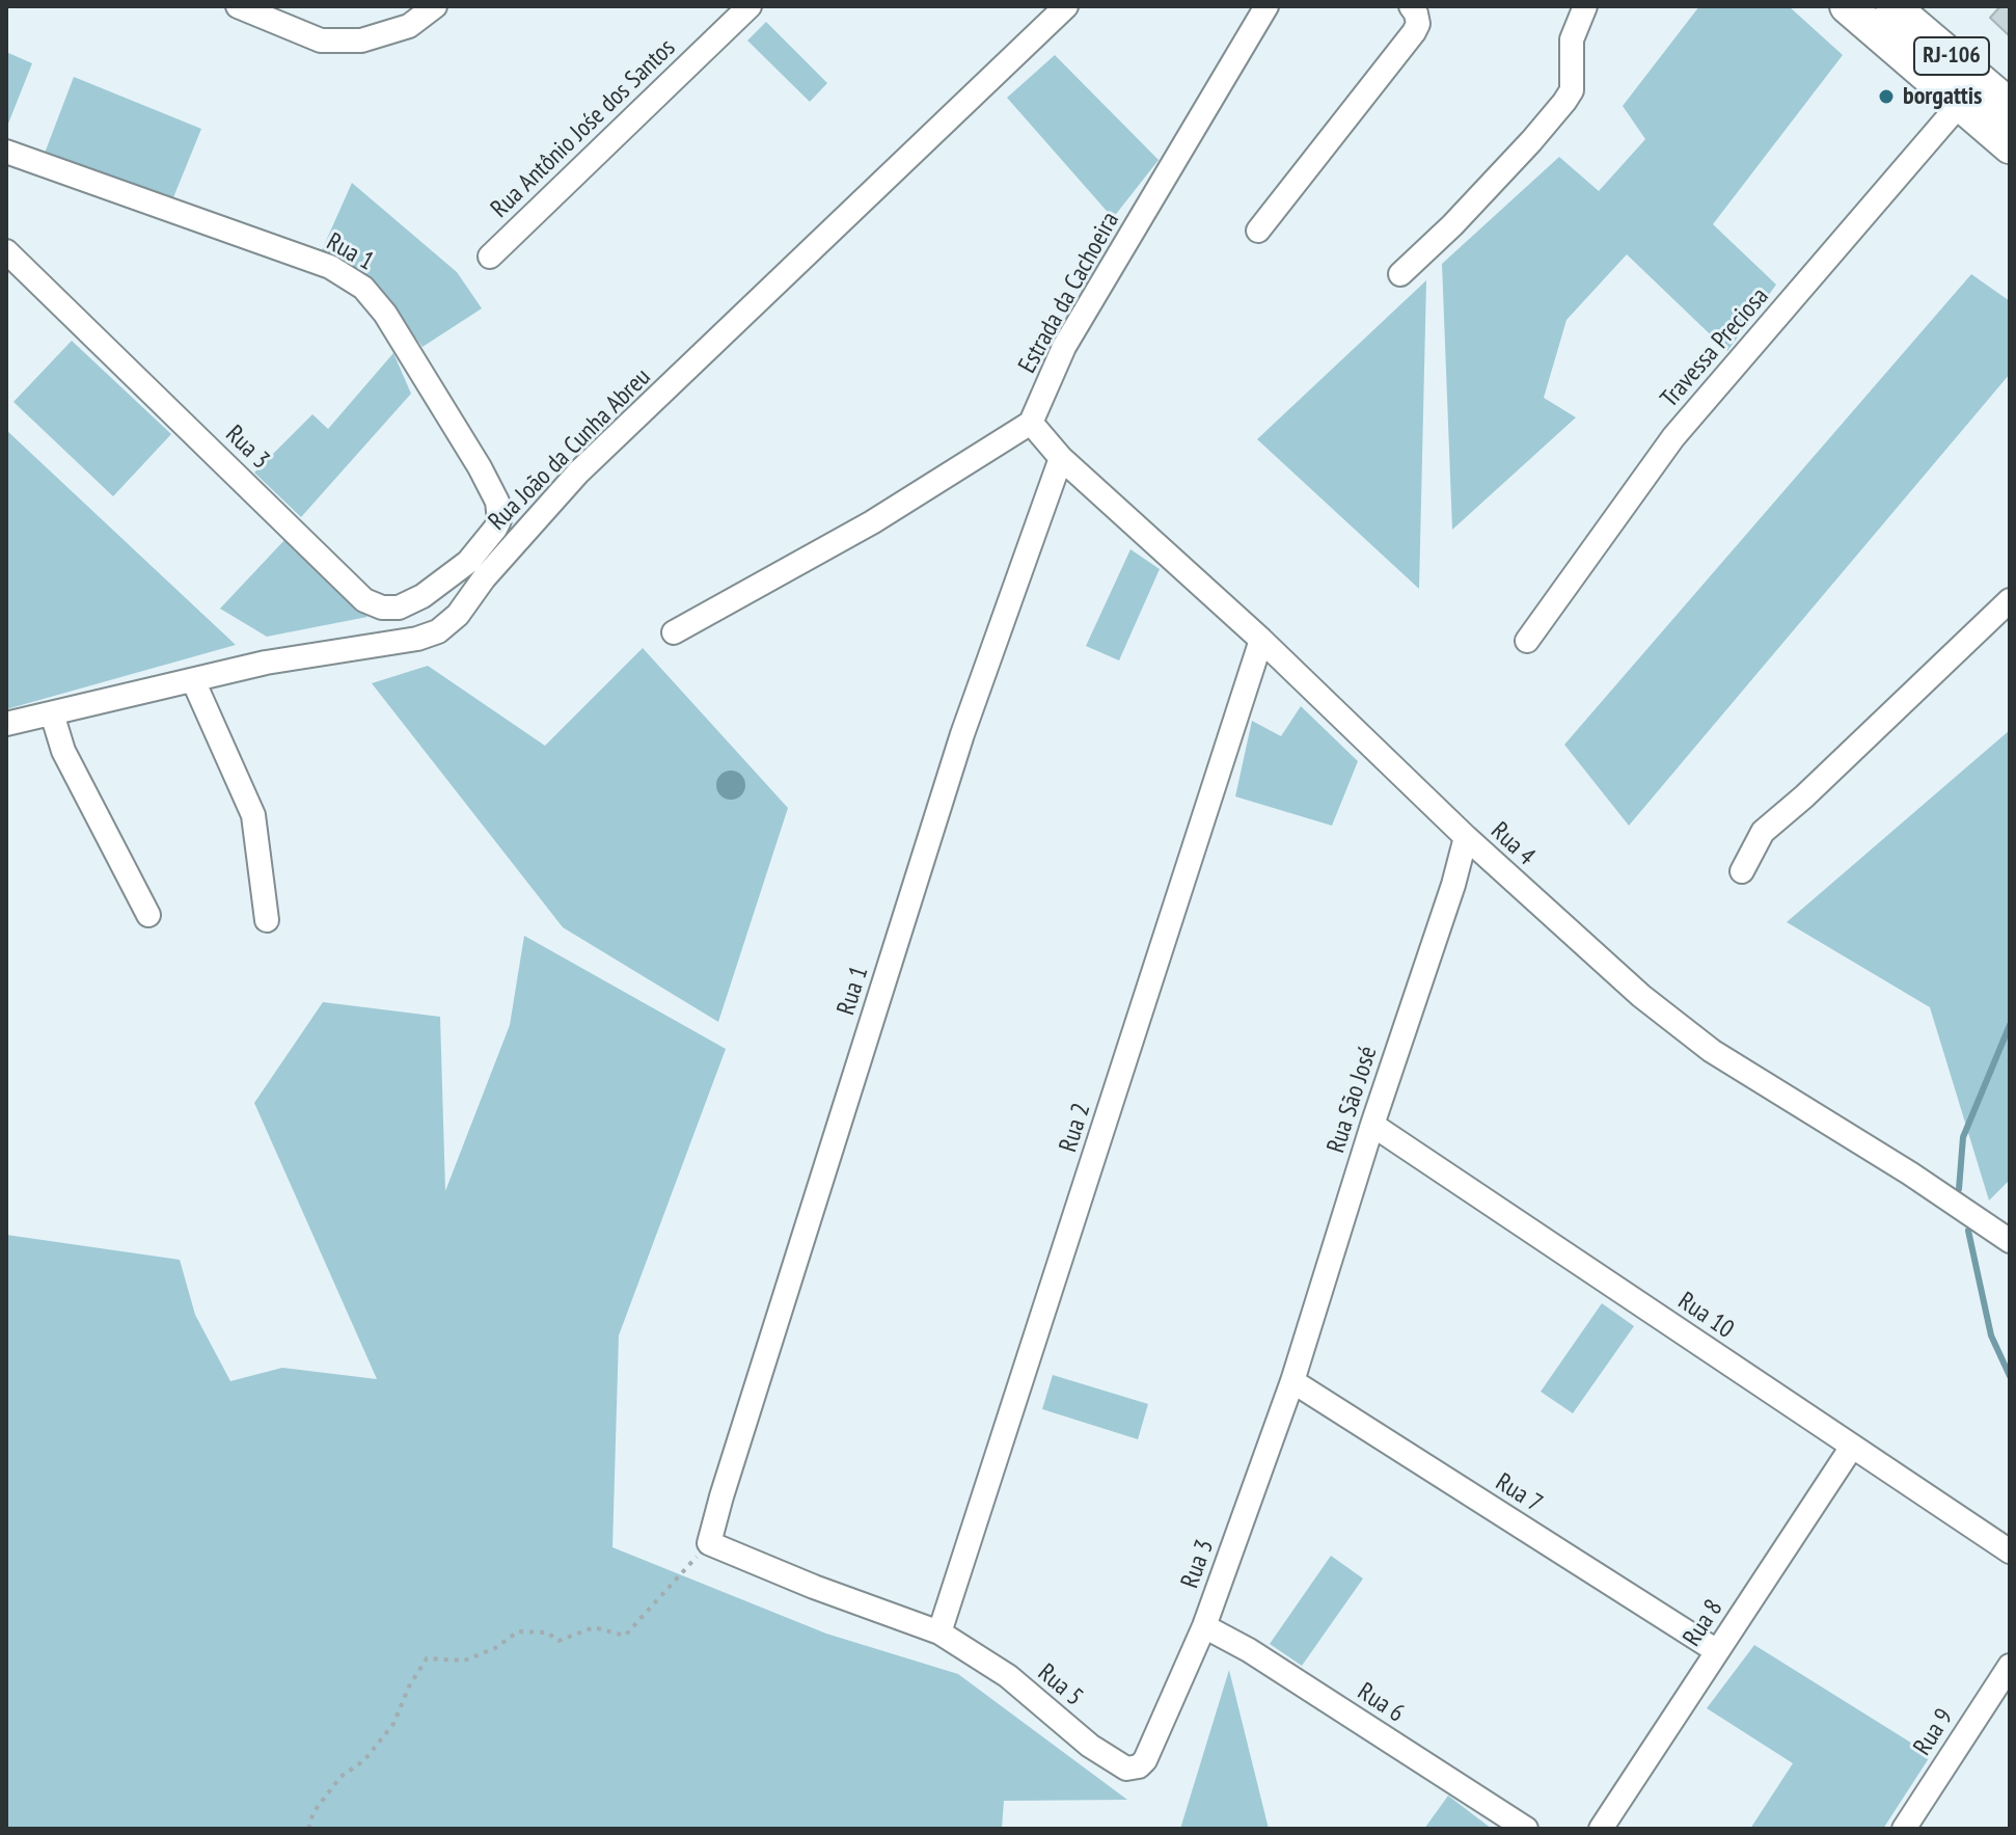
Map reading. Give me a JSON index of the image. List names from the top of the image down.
{
  "streets": {
    "highway": ["RJ-106"],
    "street": [
      "Rua Antônio Jośe dos Santos",
      "Rua 1",
      "Estrada da Cachoeira",
      "Travessa Preciosa",
      "Rua 3",
      "Rua João da Cunha Abreu",
      "Rua 4",
      "Rua São José",
      "Rua 2",
      "Rua 10",
      "Rua 7",
      "Rua 8",
      "Rua 5",
      "Rua 6",
      "Rua 9"
    ]
  },
  "crossings": [
    ["RJ-106", "Travessa Preciosa"],
    ["Rua 1", "Rua 3"],
    ["Rua 1", "Rua João da Cunha Abreu"],
    ["Rua 1", "Rua 4"],
    ["Estrada da Cachoeira", "Rua 4"],
    ["Rua 3", "Rua João da Cunha Abreu"],
    ["Rua 3", "Rua São José"],
    ["Rua 3", "Rua 7"],
    ["Rua 3", "Rua 5"],
    ["Rua 3", "Rua 6"],
    ["Rua 4", "Rua São José"],
    ["Rua 4", "Rua 2"],
    ["Rua São José", "Rua 10"],
    ["Rua São José", "Rua 7"],
    ["Rua 2", "Rua 5"],
    ["Rua 10", "Rua 8"],
    ["Rua 7", "Rua 8"]
  ],
  "places": ["borgattis"]
}
